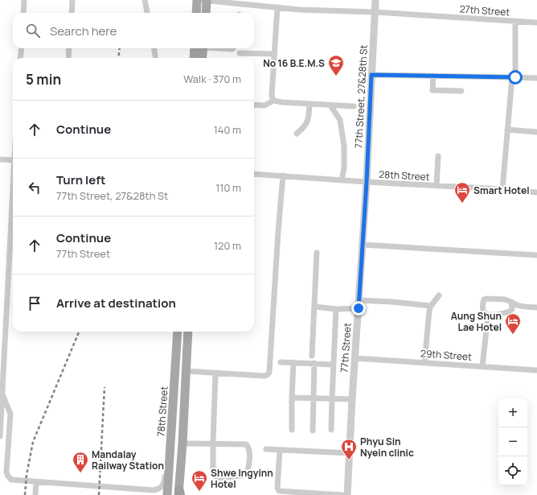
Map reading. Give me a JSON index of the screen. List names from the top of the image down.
{
  "streets": {
    "main road": ["78th Street"],
    "street": [
      "27th Street",
      "77th Street, 27&28th St",
      "28th Street",
      "77th Street",
      "29th Street"
    ]
  },
  "crossings": [
    ["27th Street", "77th Street, 27&28th St"],
    ["77th Street, 27&28th St", "28th Street"],
    ["77th Street, 27&28th St", "77th Street"],
    ["28th Street", "77th Street"],
    ["77th Street", "29th Street"]
  ],
  "places": {
    "school or university": ["No 16 B.E.M.S"],
    "hotel": ["Smart Hotel", "Aung Shun Lae Hotel", "Shwe Ingyinn Hotel"],
    "hospital": ["Phyu Sin Nyein clinic"],
    "building": ["Mandalay Railway Station"]
  },
  "page": {
    "search": "Search here",
    "heading": ["5 min", "Walk · 370 m"],
    "list": [
      ["Continue", "140 m"],
      ["Turn left", "77th Street, 27&28th St", "110 m"],
      ["Continue", "77th Street", "120 m"],
      "Arrive at destination"
    ],
    "map_buttons": ["+", "−"]
  }
}
